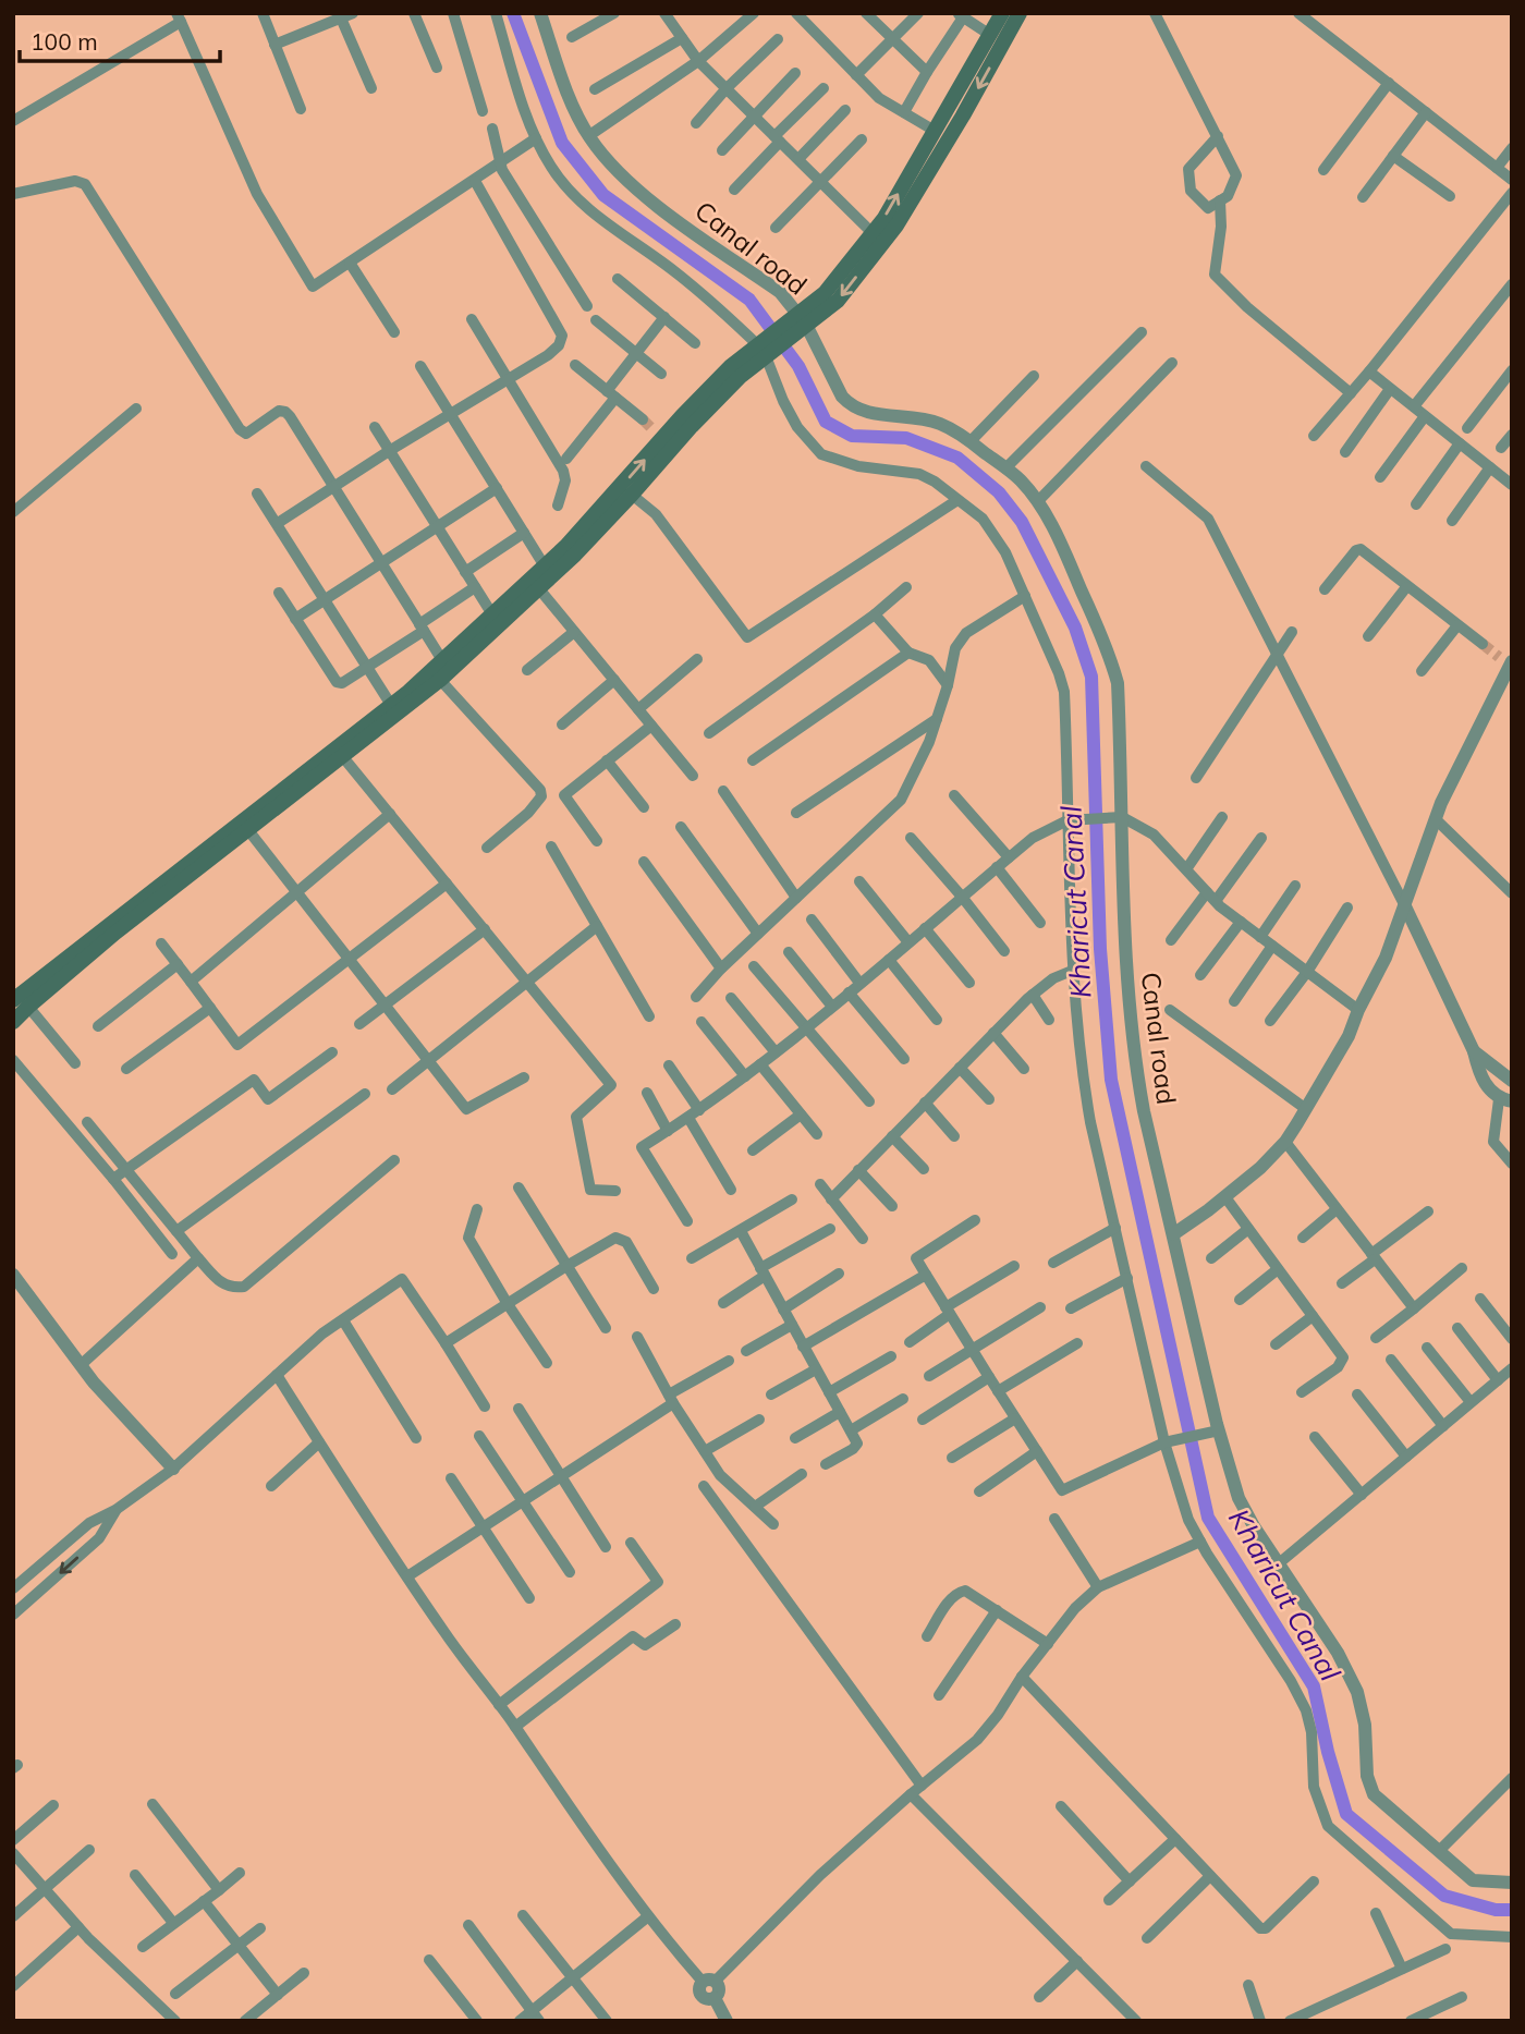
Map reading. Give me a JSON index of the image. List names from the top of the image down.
{
  "streets": {
    "street": ["Canal road"]
  },
  "water": ["Kharicut Canal"],
  "scale_bar": "100 m"
}
